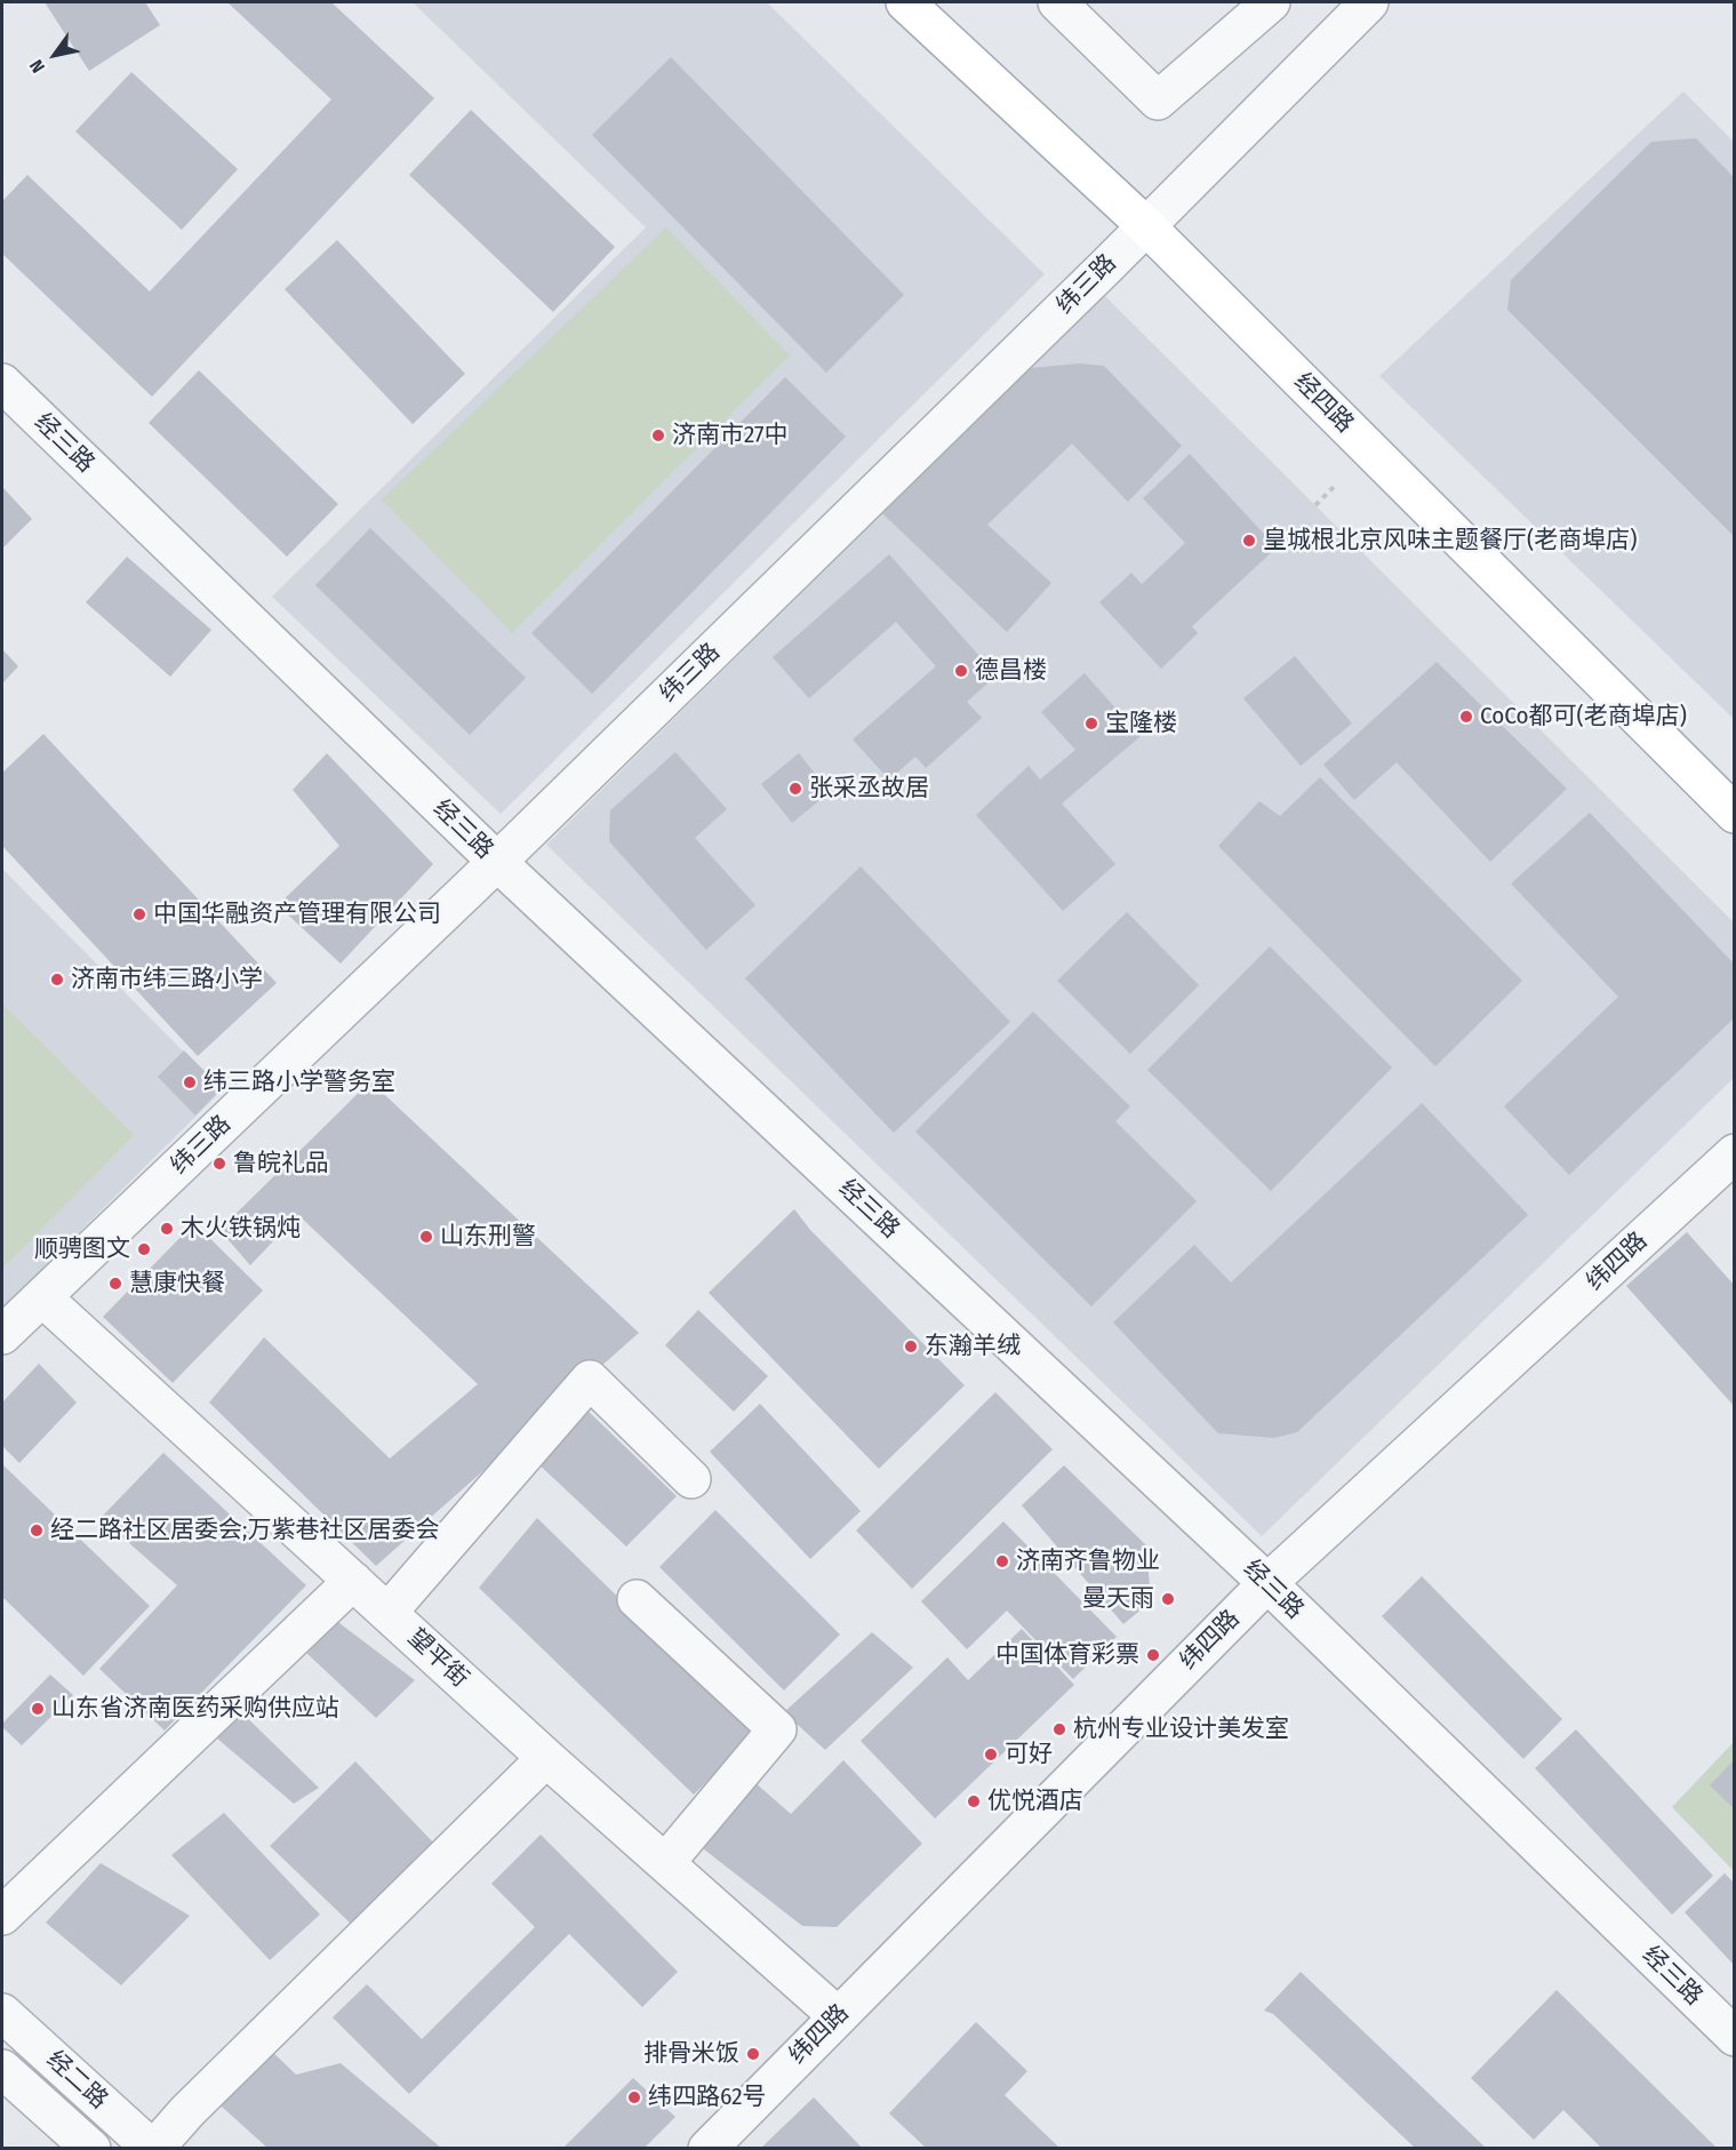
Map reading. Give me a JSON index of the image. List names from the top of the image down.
{
  "streets": {
    "main road": ["经四路"],
    "street": [
      "纬三路",
      "经三路",
      "纬四路",
      "望平街",
      "经二路"
    ]
  },
  "crossings": [
    ["纬三路", "经四路"],
    ["纬三路", "经三路"],
    ["纬三路", "望平街"],
    ["经三路", "纬四路"],
    ["纬四路", "望平街"]
  ],
  "places": [
    "济南市27中",
    "皇城根北京风味主题餐厅(老商埠店)",
    "德昌楼",
    "CoCo都可(老商埠店)",
    "宝隆楼",
    "张采丞故居",
    "中国华融资产管理有限公司",
    "济南市纬三路小学",
    "纬三路小学警务室",
    "鲁皖礼品",
    "木火铁锅炖",
    "山东刑警",
    "顺骋图文",
    "慧康快餐",
    "东瀚羊绒",
    "经二路社区居委会;万紫巷社区居委会",
    "济南齐鲁物业",
    "曼天雨",
    "中国体育彩票",
    "山东省济南医药采购供应站",
    "杭州专业设计美发室",
    "可好",
    "优悦酒店",
    "排骨米饭",
    "纬四路62号"
  ],
  "north": "bottom left"
}
